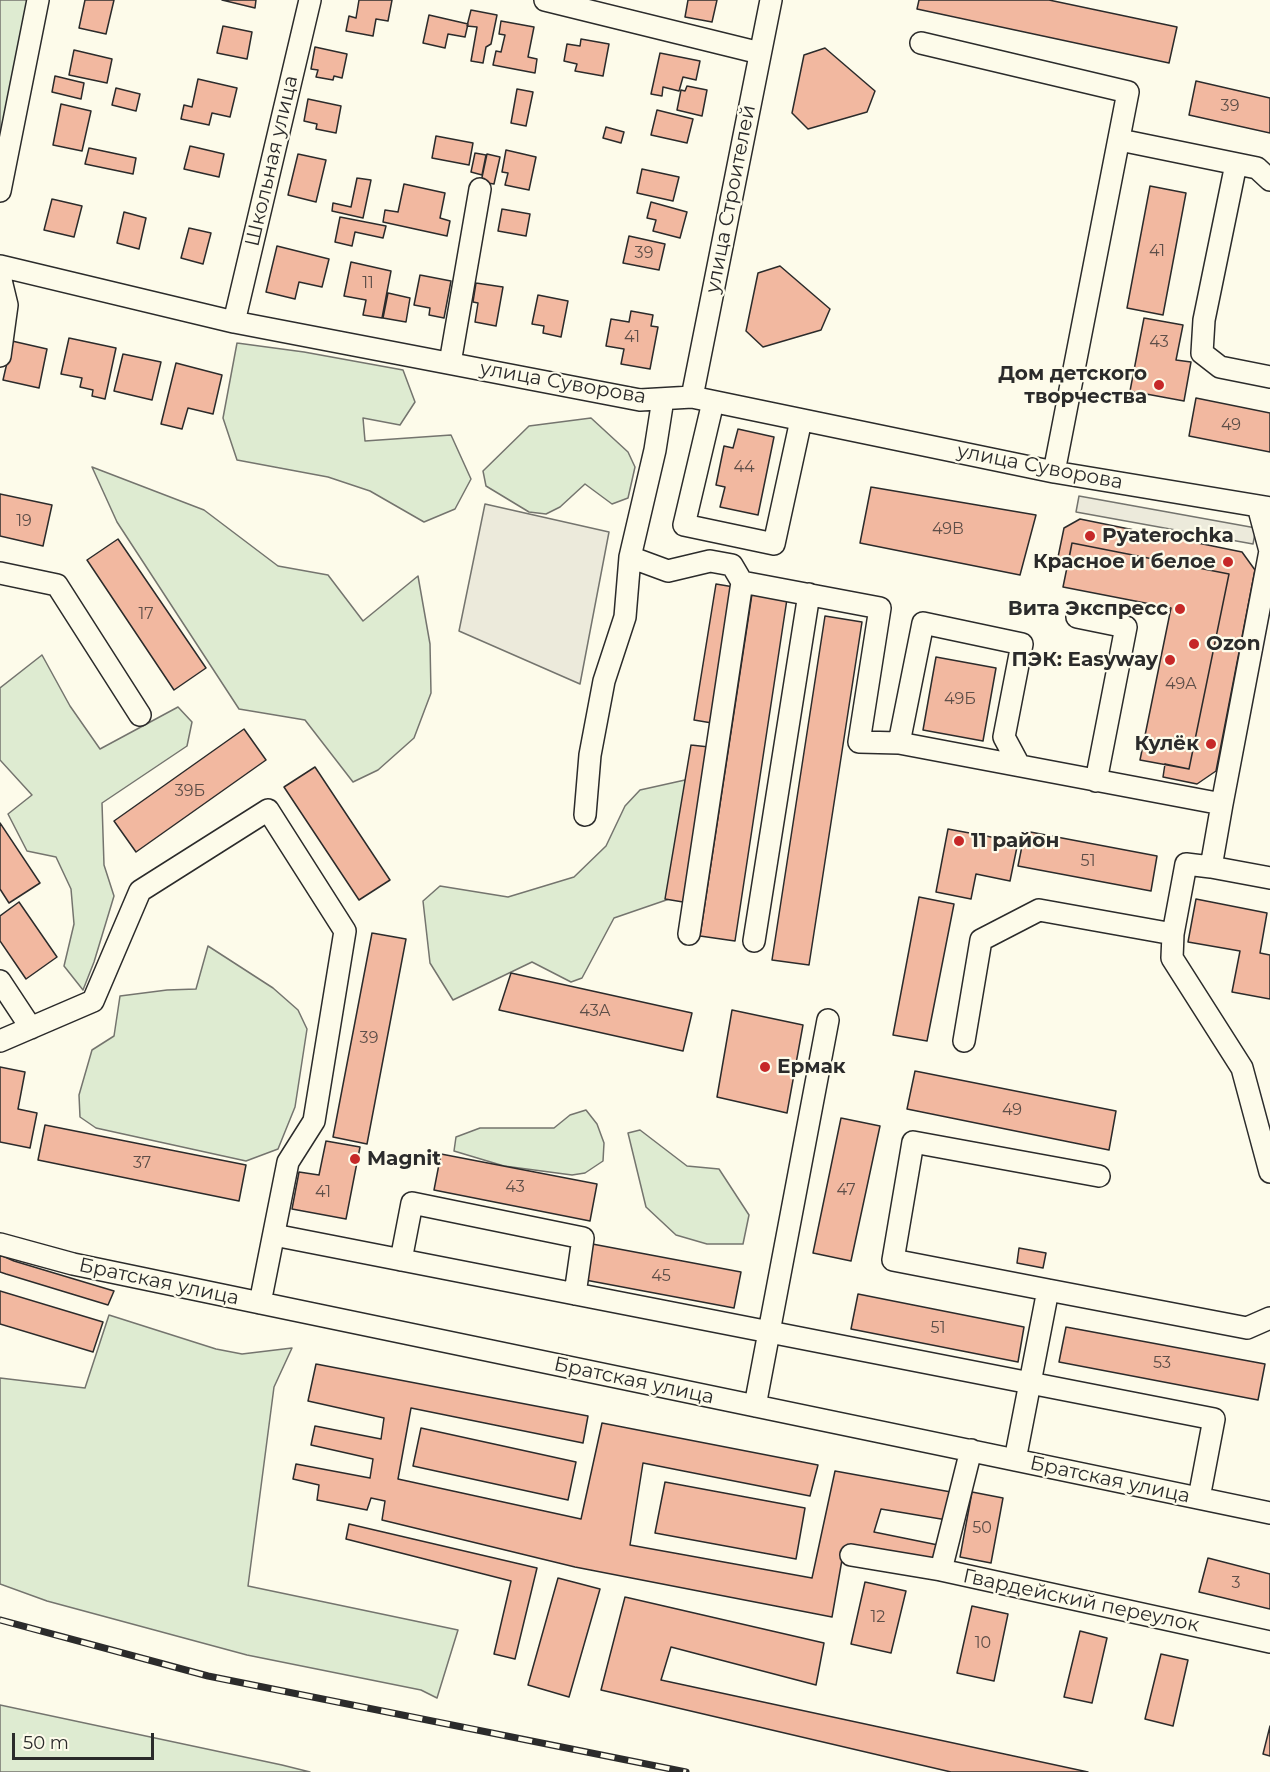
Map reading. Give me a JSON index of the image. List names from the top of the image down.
{
  "streets": {
    "street": [
      "Школьная улица",
      "улица Строителей",
      "улица Суворова",
      "Братская улица",
      "Гвардейский переулок"
    ]
  },
  "crossings": [
    ["Школьная улица", "улица Суворова"],
    ["улица Строителей", "улица Суворова"],
    ["Братская улица", "Гвардейский переулок"]
  ],
  "places": [
    "Дом детского творчества",
    "Pyaterochka",
    "Красное и белое",
    "Вита Экспресс",
    "Ozon",
    "ПЭК: Easyway",
    "Кулёк",
    "11 район",
    "Ермак",
    "Magnit"
  ],
  "house_numbers": [
    "39",
    "41",
    "39",
    "11",
    "41",
    "43",
    "49",
    "44",
    "19",
    "49В",
    "17",
    "49А",
    "49Б",
    "39Б",
    "51",
    "43А",
    "39",
    "49",
    "37",
    "43",
    "47",
    "41",
    "45",
    "51",
    "53",
    "50",
    "3",
    "12",
    "10"
  ],
  "scale_bar": "50 m"
}
